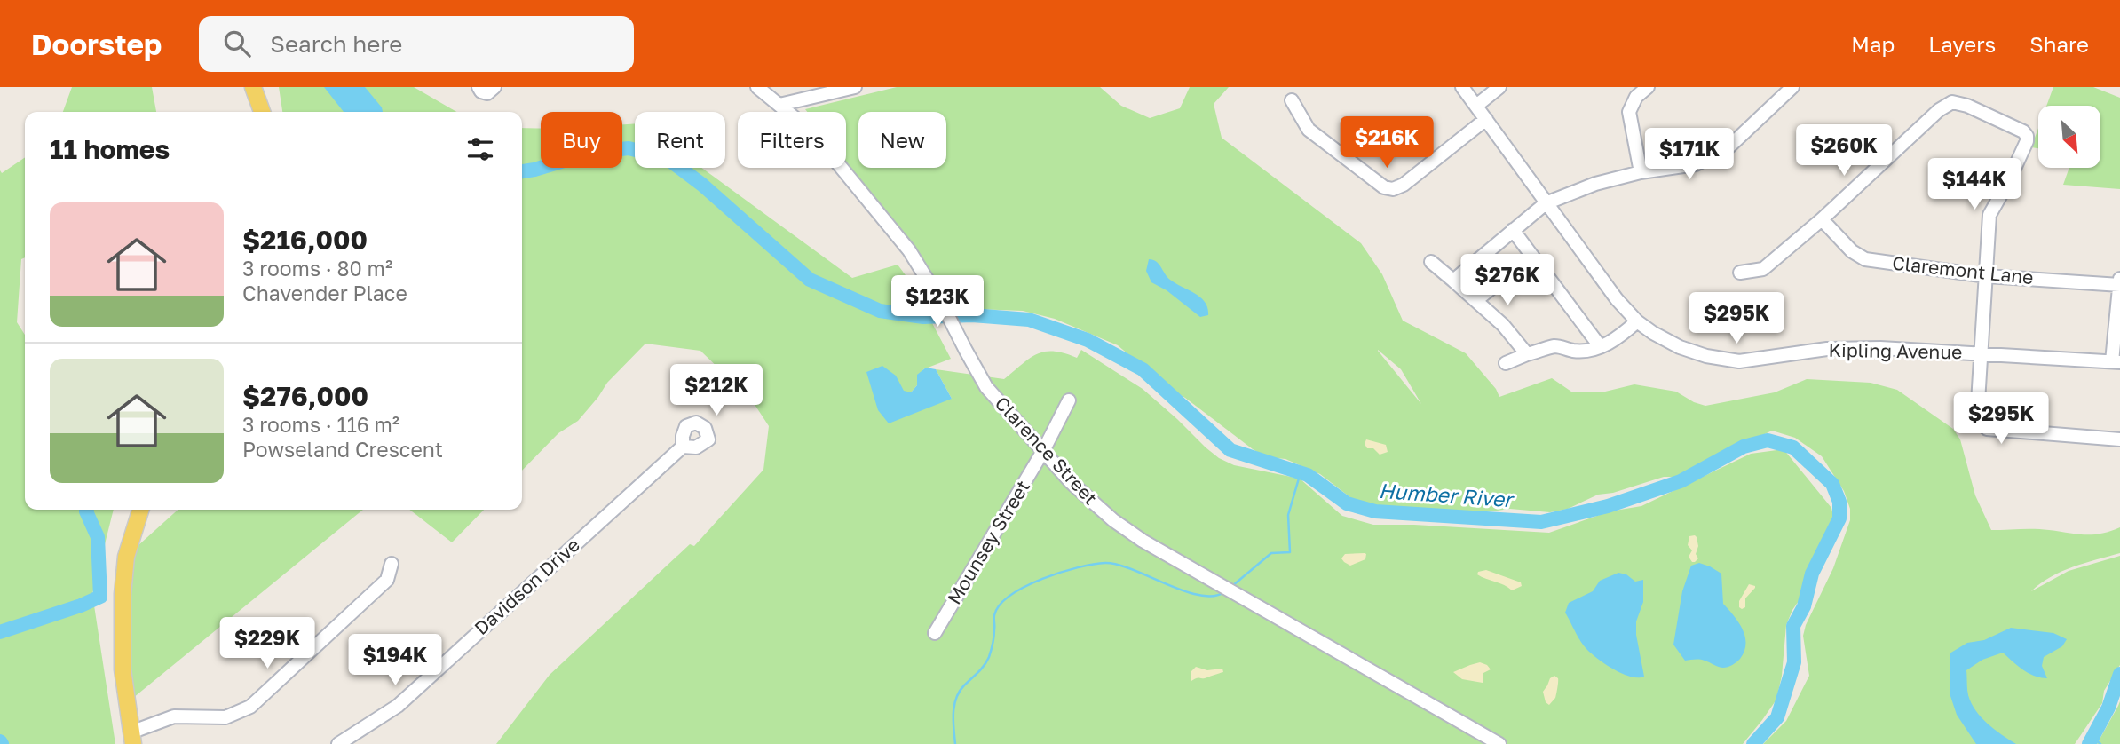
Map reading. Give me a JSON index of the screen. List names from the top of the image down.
{
  "streets": {
    "street": [
      "Claremont Lane",
      "Kipling Avenue",
      "Clarence Street",
      "Mounsey Street",
      "Davidson Drive"
    ]
  },
  "crossings": [
    ["Clarence Street", "Mounsey Street"]
  ],
  "water": ["Humber River"],
  "north": "bottom right",
  "page": {
    "header": "Doorstep",
    "search": "Search here",
    "nav": ["Map", "Layers", "Share"],
    "chip": [
      "Buy",
      "Rent",
      "Filters",
      "New"
    ],
    "heading": "11 homes",
    "price": [
      "$216K",
      "$260K",
      "$171K",
      "$144K",
      "$276K",
      "$123K",
      "$295K",
      "$212K",
      "$295K",
      "$229K",
      "$194K"
    ],
    "list": [
      {
        "name": "$216,000",
        "note": "3 rooms · 80 m² · Chavender Place"
      },
      {
        "name": "$276,000",
        "note": "3 rooms · 116 m² · Powseland Crescent"
      }
    ]
  }
}
